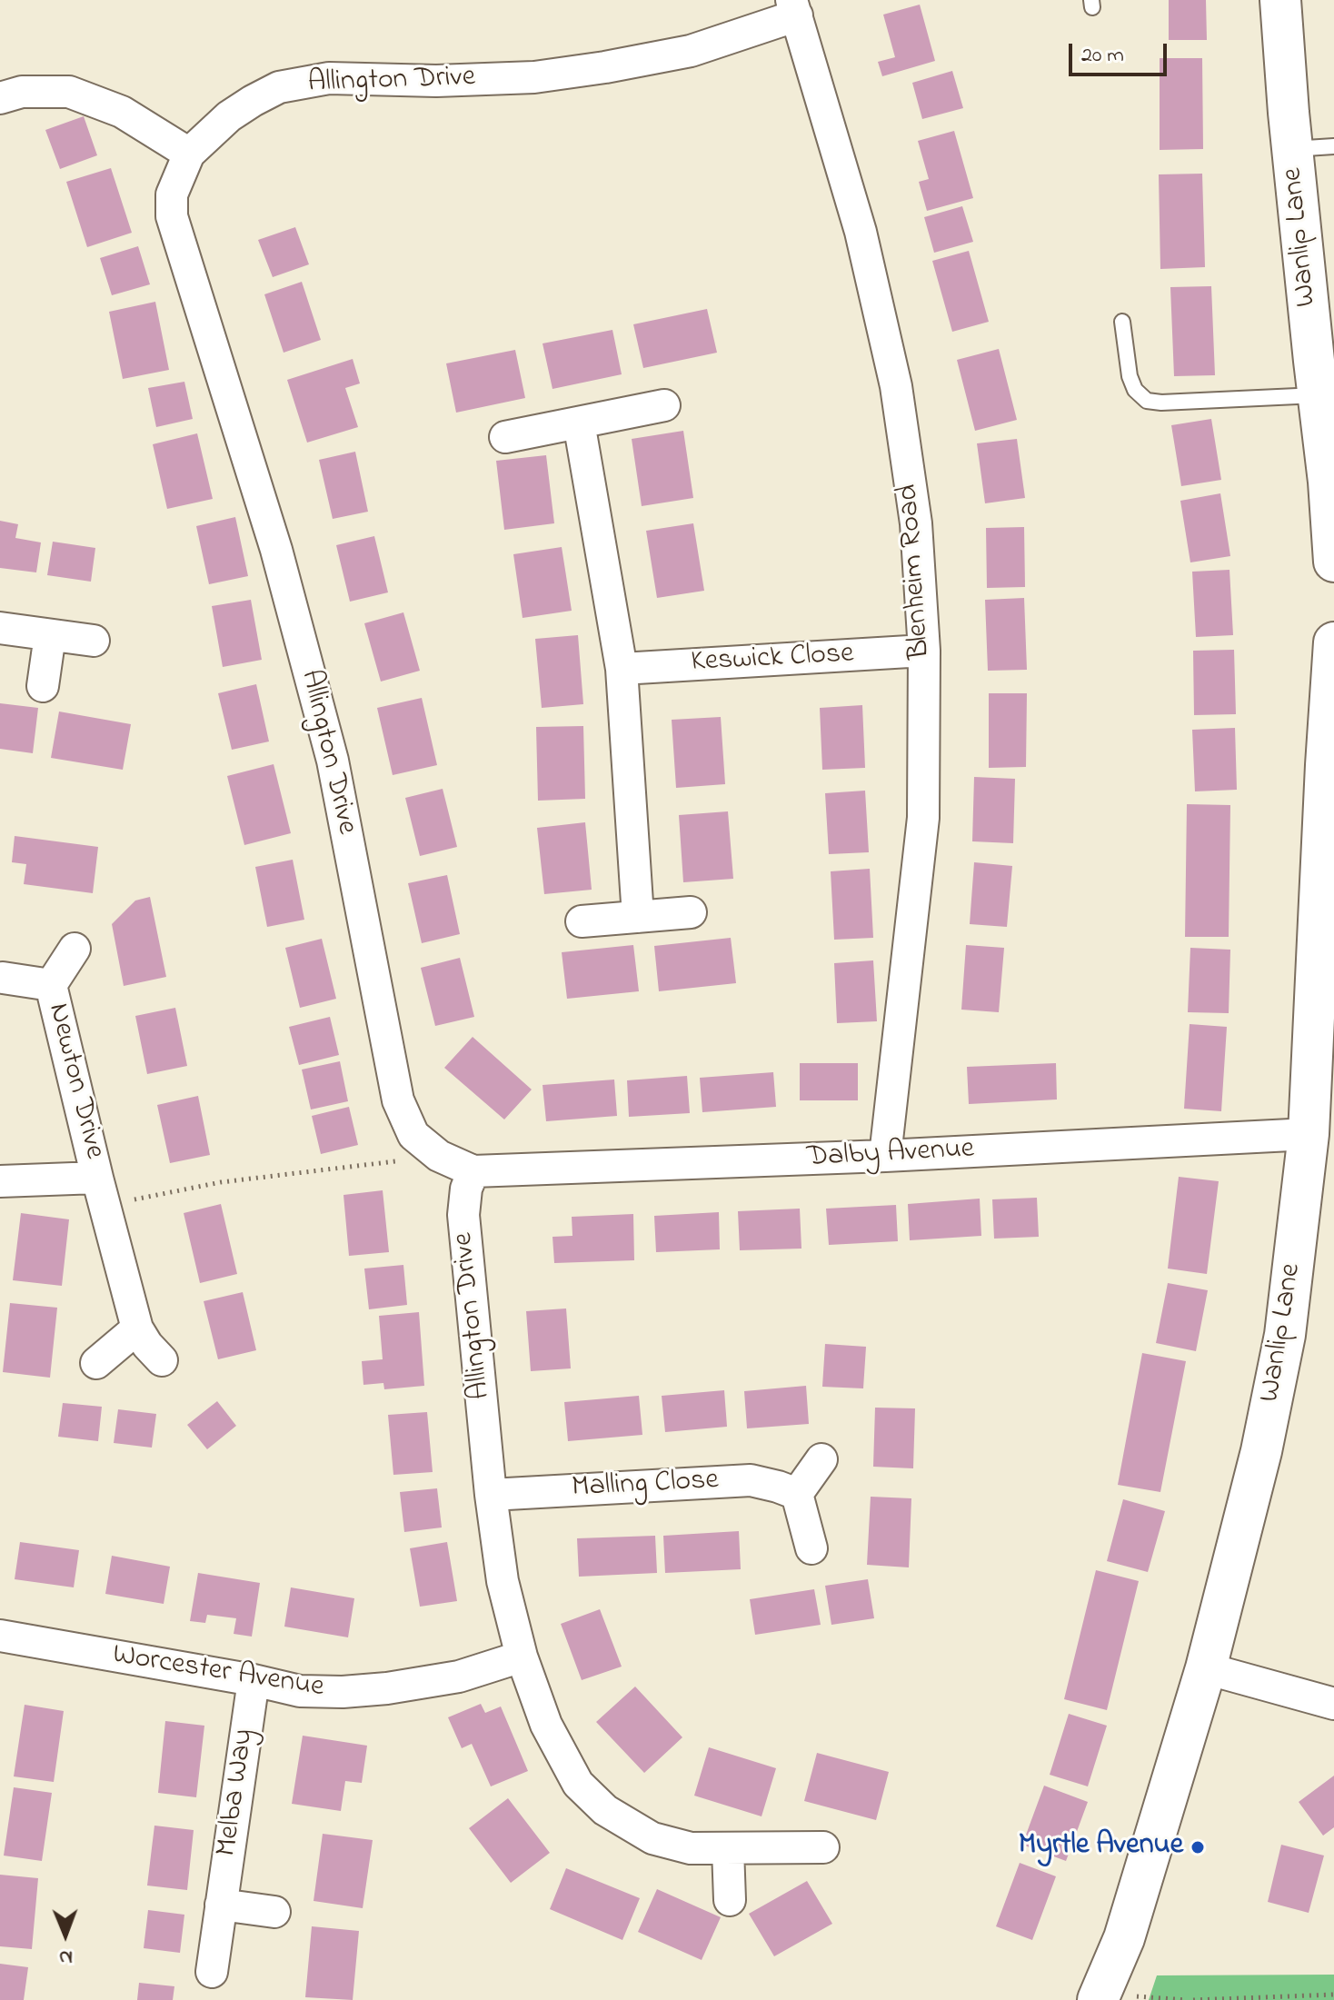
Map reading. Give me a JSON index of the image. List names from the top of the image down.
{
  "streets": {
    "street": [
      "Allington Drive",
      "Wanlip Lane",
      "Blenheim Road",
      "Keswick Close",
      "Newton Drive",
      "Dalby Avenue",
      "Malling Close",
      "Worcester Avenue",
      "Melba Way"
    ]
  },
  "crossings": [
    ["Allington Drive", "Blenheim Road"],
    ["Allington Drive", "Dalby Avenue"],
    ["Allington Drive", "Malling Close"],
    ["Allington Drive", "Worcester Avenue"],
    ["Wanlip Lane", "Dalby Avenue"],
    ["Blenheim Road", "Keswick Close"],
    ["Blenheim Road", "Dalby Avenue"],
    ["Worcester Avenue", "Melba Way"]
  ],
  "places": ["Myrtle Avenue"],
  "scale_bar": "20 m",
  "north": "bottom"
}
